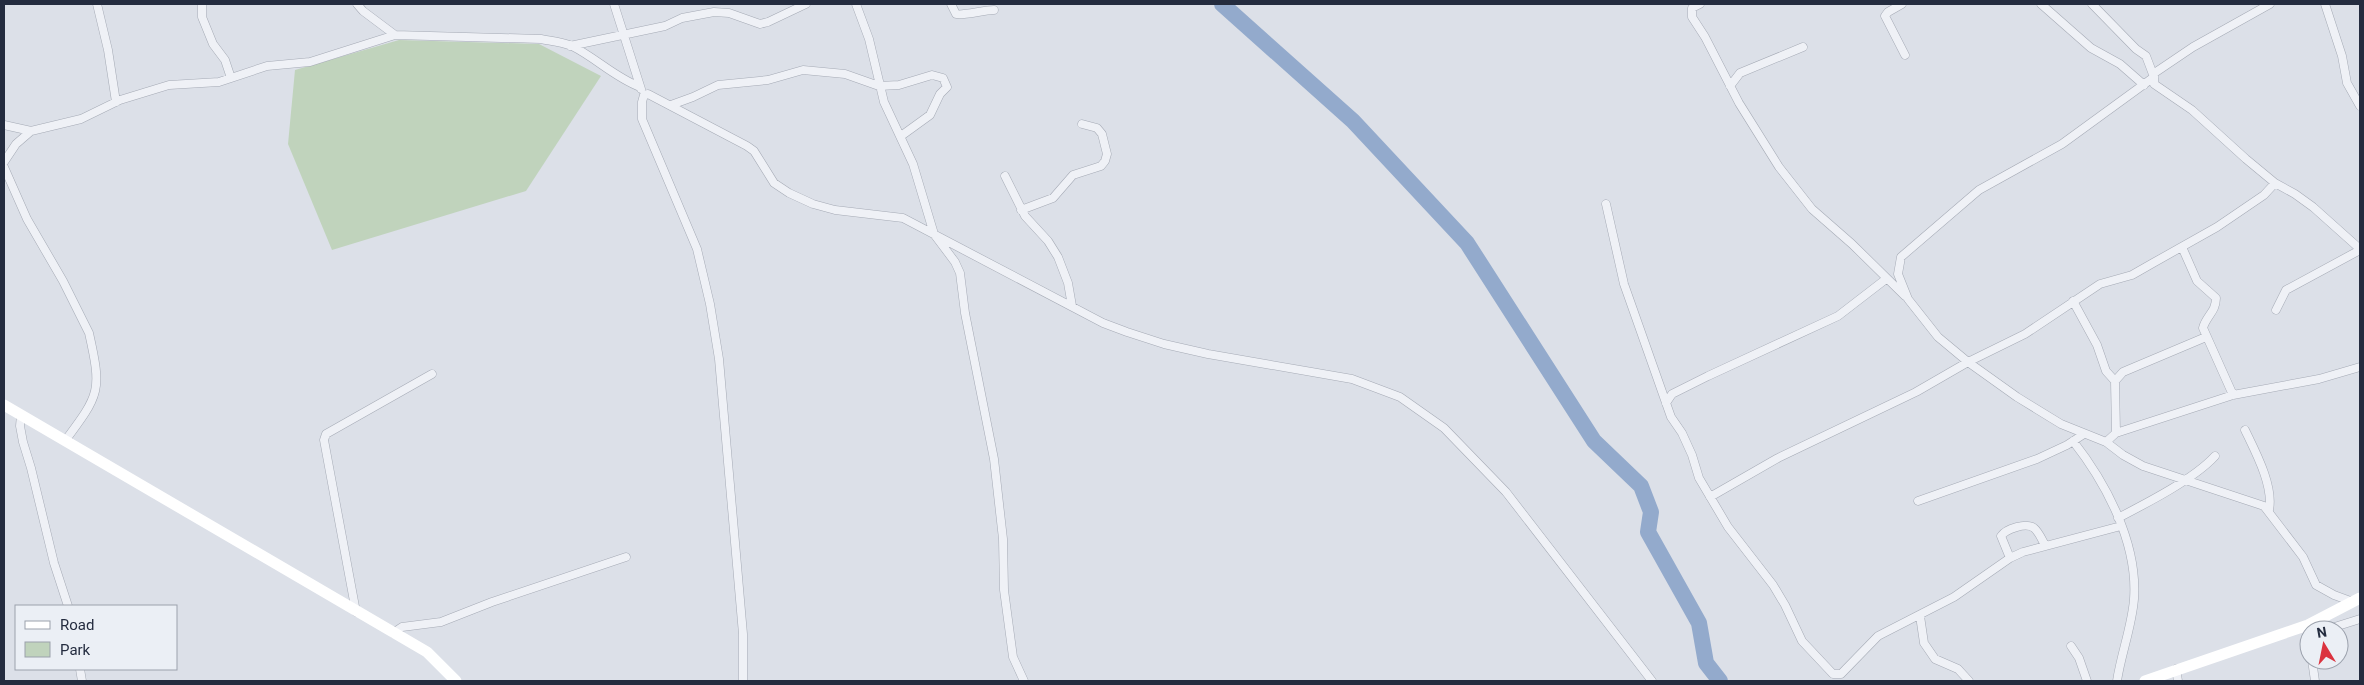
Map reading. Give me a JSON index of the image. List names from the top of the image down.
{
  "legend": ["Road", "Park"],
  "north": "top"
}
